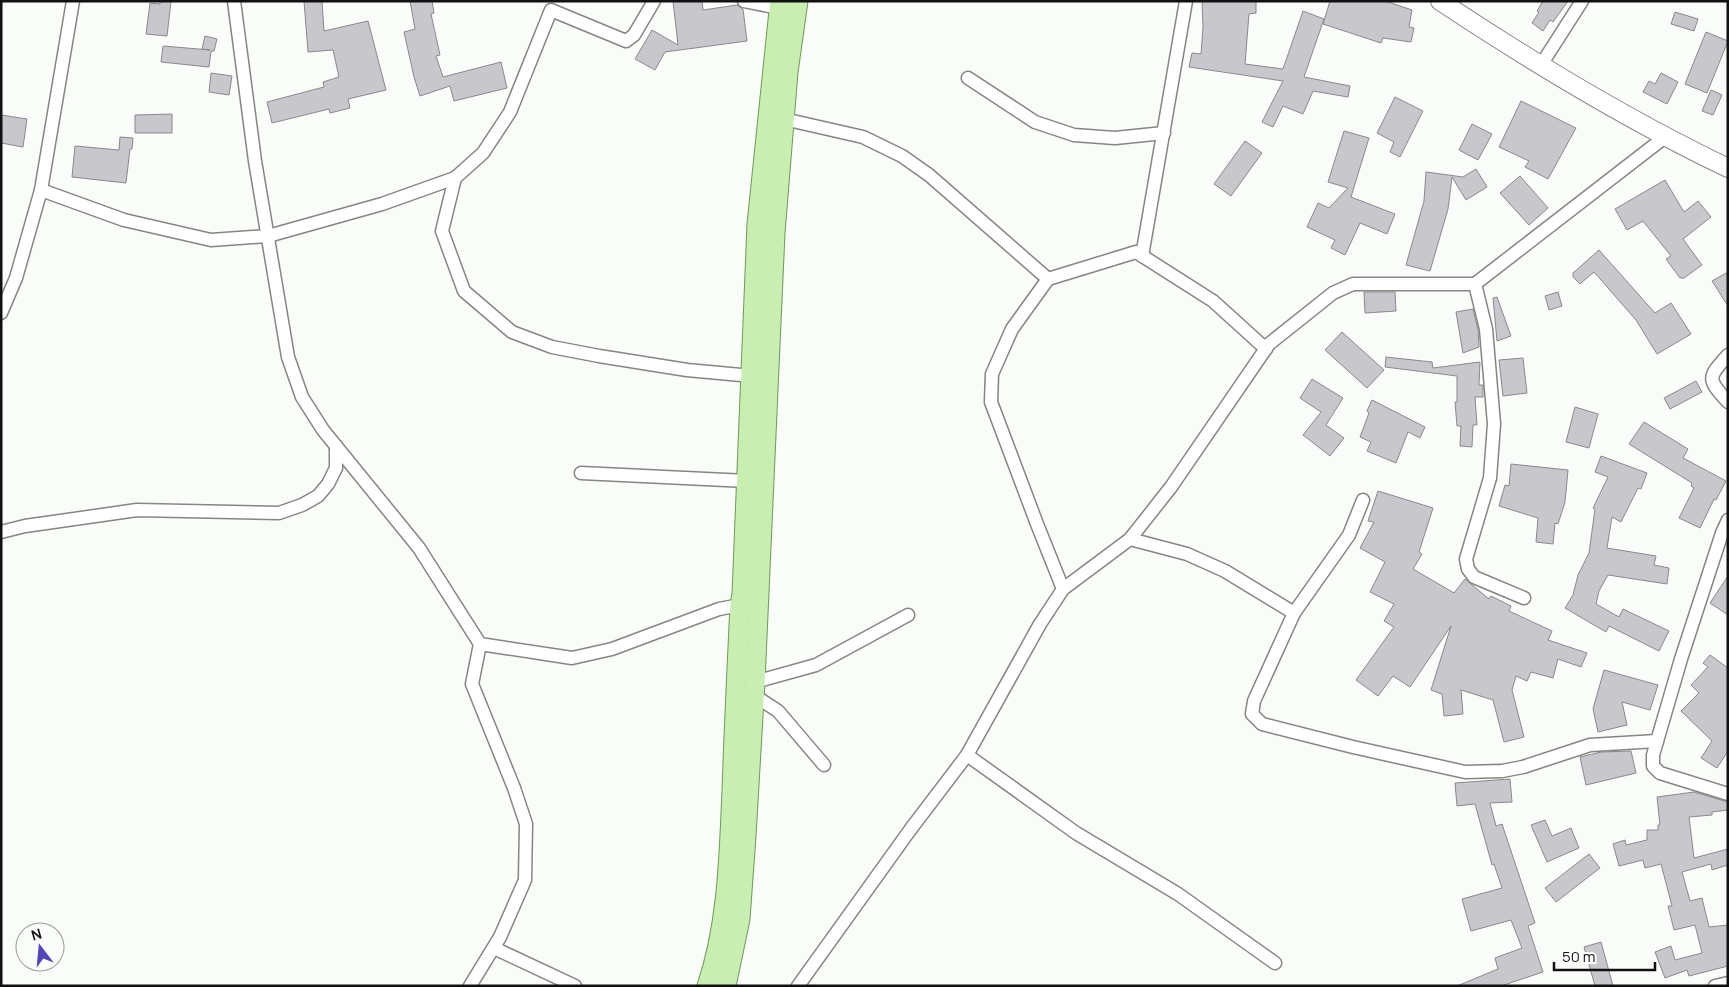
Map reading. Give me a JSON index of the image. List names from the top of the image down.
{
  "scale_bar": "50 m",
  "north": "top"
}
